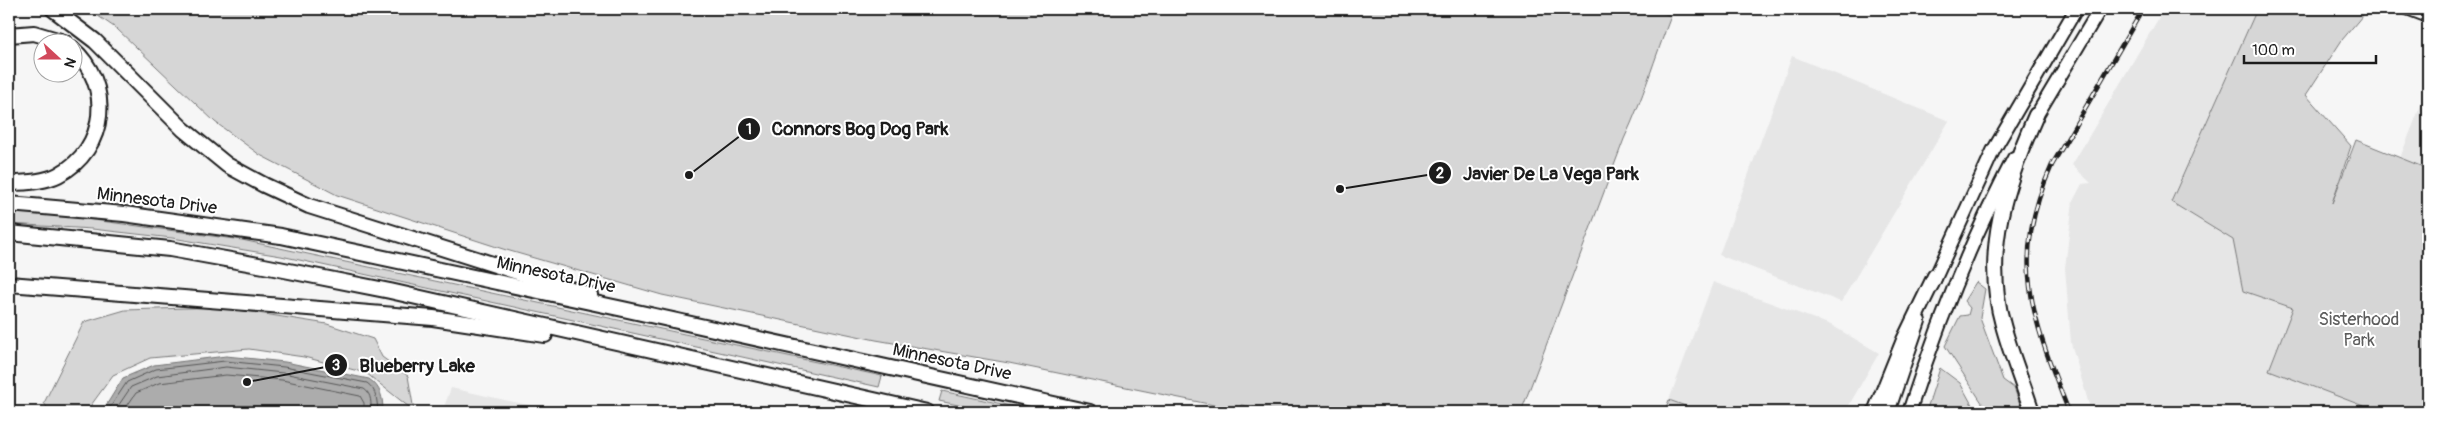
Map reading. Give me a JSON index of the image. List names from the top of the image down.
{
  "streets": {
    "highway": ["Minnesota Drive"]
  },
  "parks": ["Sisterhood Park"],
  "places": ["Connors Bog Dog Park", "Javier De La Vega Park", "Blueberry Lake"],
  "scale_bar": "100 m",
  "north": "right"
}
